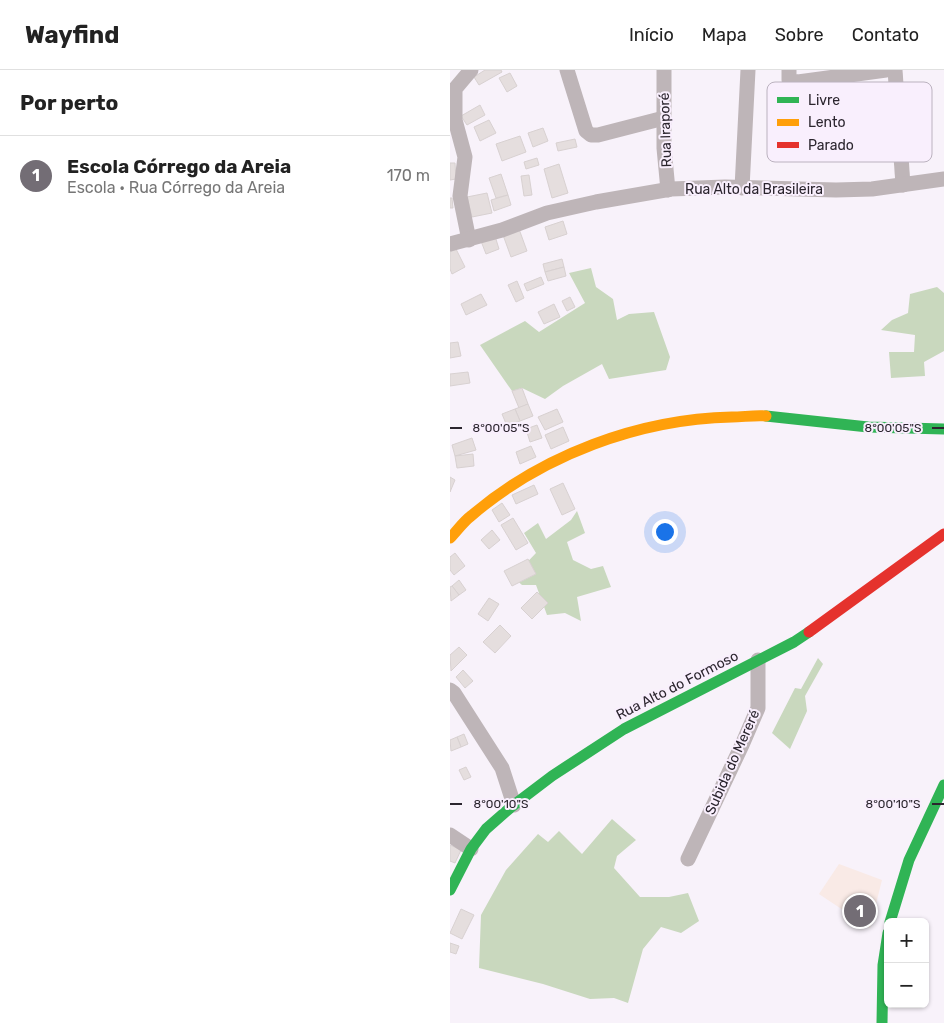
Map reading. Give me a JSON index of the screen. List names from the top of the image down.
{
  "streets": {
    "street": [
      "Rua Iraporé",
      "Rua Alto da Brasileira",
      "Rua Alto do Formoso",
      "Subida do Mereré"
    ]
  },
  "crossings": [
    ["Rua Iraporé", "Rua Alto da Brasileira"],
    ["Rua Alto do Formoso", "Subida do Mereré"]
  ],
  "legend": ["Livre", "Lento", "Parado"],
  "page": {
    "header": "Wayfind",
    "nav": [
      "Início",
      "Mapa",
      "Sobre",
      "Contato"
    ],
    "heading": "Por perto",
    "list": [
      {
        "mark": "1",
        "name": "Escola Córrego da Areia",
        "note": "Escola · Rua Córrego da Areia",
        "value": "170 m"
      }
    ],
    "pins": "1",
    "map_buttons": ["+", "−"]
  },
  "coordinates": ["8°00'05\"S", "8°00'10\"S"]
}
